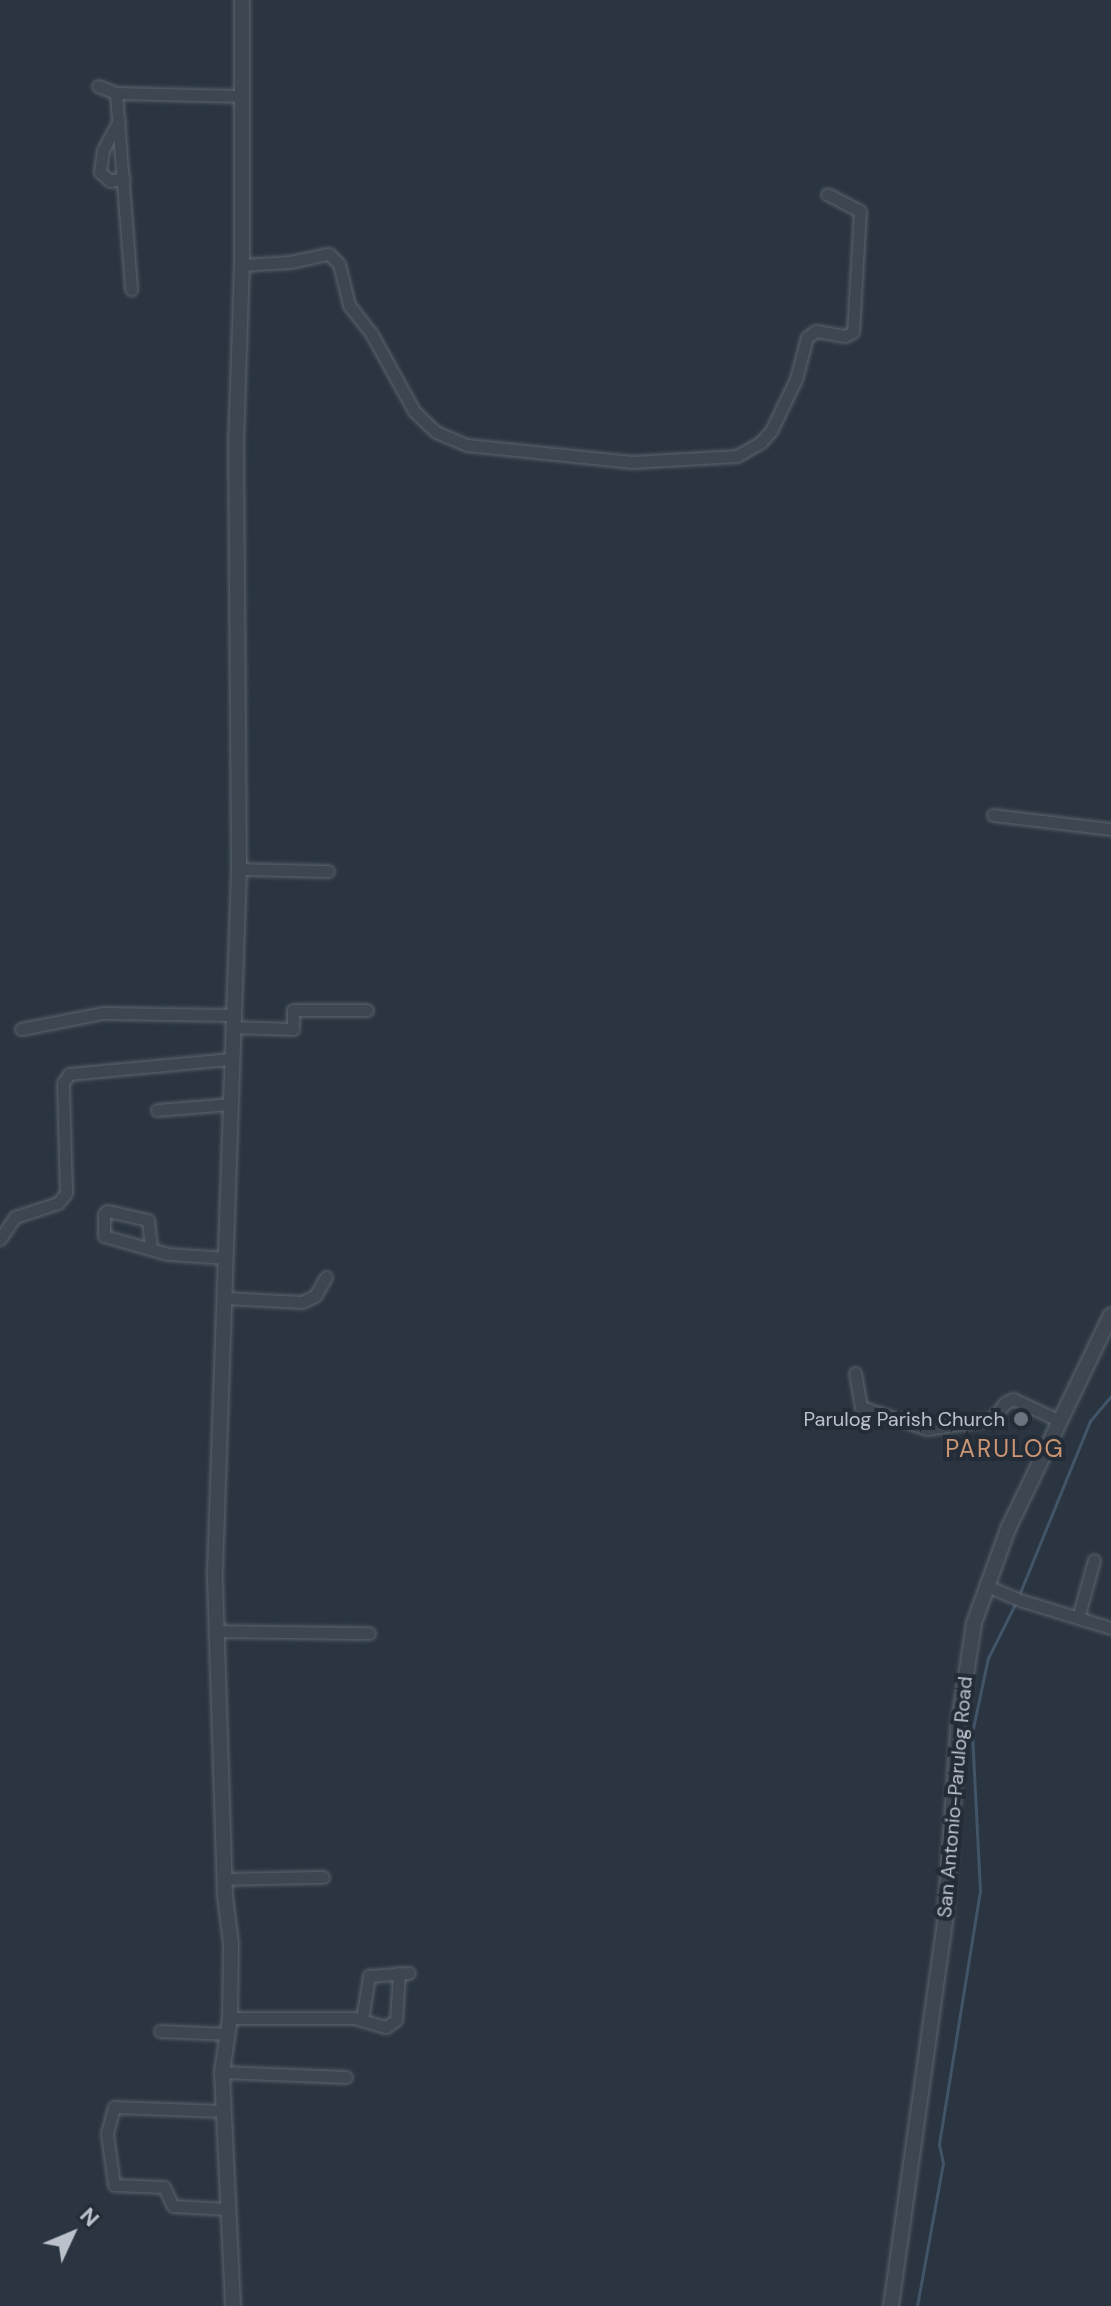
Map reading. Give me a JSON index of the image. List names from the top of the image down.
{
  "streets": {
    "street": ["San Antonio-Parulog Road"]
  },
  "districts": ["PARULOG"],
  "places": ["Parulog Parish Church"],
  "north": "top right"
}
